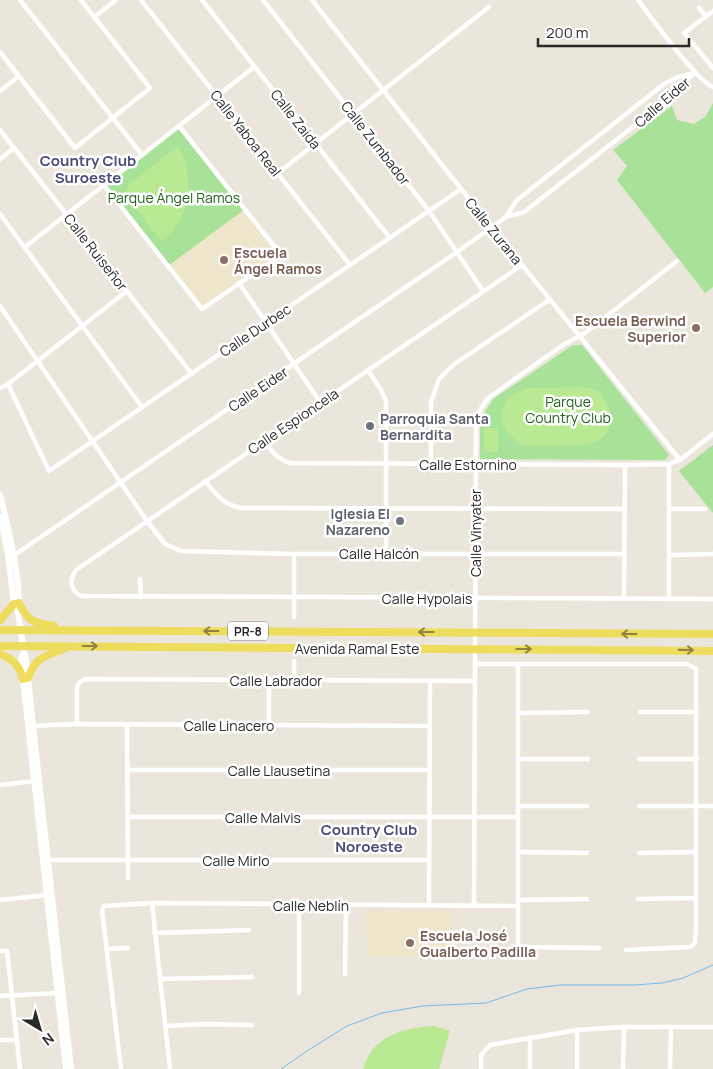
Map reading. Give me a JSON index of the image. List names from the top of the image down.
{
  "streets": {
    "main road": ["PR-8", "Avenida Ramal Este"],
    "street": [
      "Calle Eider",
      "Calle Zaida",
      "Calle Yaboa Real",
      "Calle Zumbador",
      "Calle Zurana",
      "Calle Ruiseñor",
      "Calle Durbec",
      "Calle Espioncela",
      "Calle Estornino",
      "Calle Vinyater",
      "Calle Halcón",
      "Calle Hypolais",
      "Calle Labrador",
      "Calle Linacero",
      "Calle Llausetina",
      "Calle Malvis",
      "Calle Mirlo",
      "Calle Neblín"
    ]
  },
  "crossings": [
    ["Calle Eider", "Calle Zumbador"],
    ["Calle Eider", "Calle Zurana"],
    ["Calle Eider", "Calle Halcón"],
    ["Calle Zaida", "Calle Durbec"],
    ["Calle Yaboa Real", "Calle Durbec"],
    ["Calle Zumbador", "Calle Durbec"],
    ["Calle Zumbador", "Calle Espioncela"],
    ["Calle Zurana", "Calle Durbec"],
    ["Calle Zurana", "Calle Espioncela"],
    ["Calle Zurana", "Calle Estornino"],
    ["Calle Zurana", "Calle Vinyater"],
    ["Calle Ruiseñor", "Calle Durbec"],
    ["Calle Durbec", "Calle Halcón"],
    ["Calle Espioncela", "Calle Estornino"],
    ["Calle Espioncela", "Calle Halcón"],
    ["Calle Espioncela", "Calle Hypolais"],
    ["Calle Estornino", "Calle Vinyater"],
    ["Calle Vinyater", "Calle Halcón"],
    ["Calle Vinyater", "Calle Hypolais"],
    ["Calle Vinyater", "Avenida Ramal Este"],
    ["Calle Vinyater", "Calle Labrador"],
    ["Calle Vinyater", "Calle Malvis"],
    ["Calle Vinyater", "Calle Neblín"],
    ["Calle Labrador", "Calle Linacero"]
  ],
  "districts": ["Country Club Suroeste", "Country Club Noroeste"],
  "parks": ["Parque Ángel Ramos", "Parque Country Club"],
  "places": [
    "Escuela Ángel Ramos",
    "Escuela Berwind Superior",
    "Parroquia Santa Bernardita",
    "Iglesia El Nazareno",
    "Escuela José Gualberto Padilla"
  ],
  "scale_bar": "200 m",
  "north": "bottom right"
}
